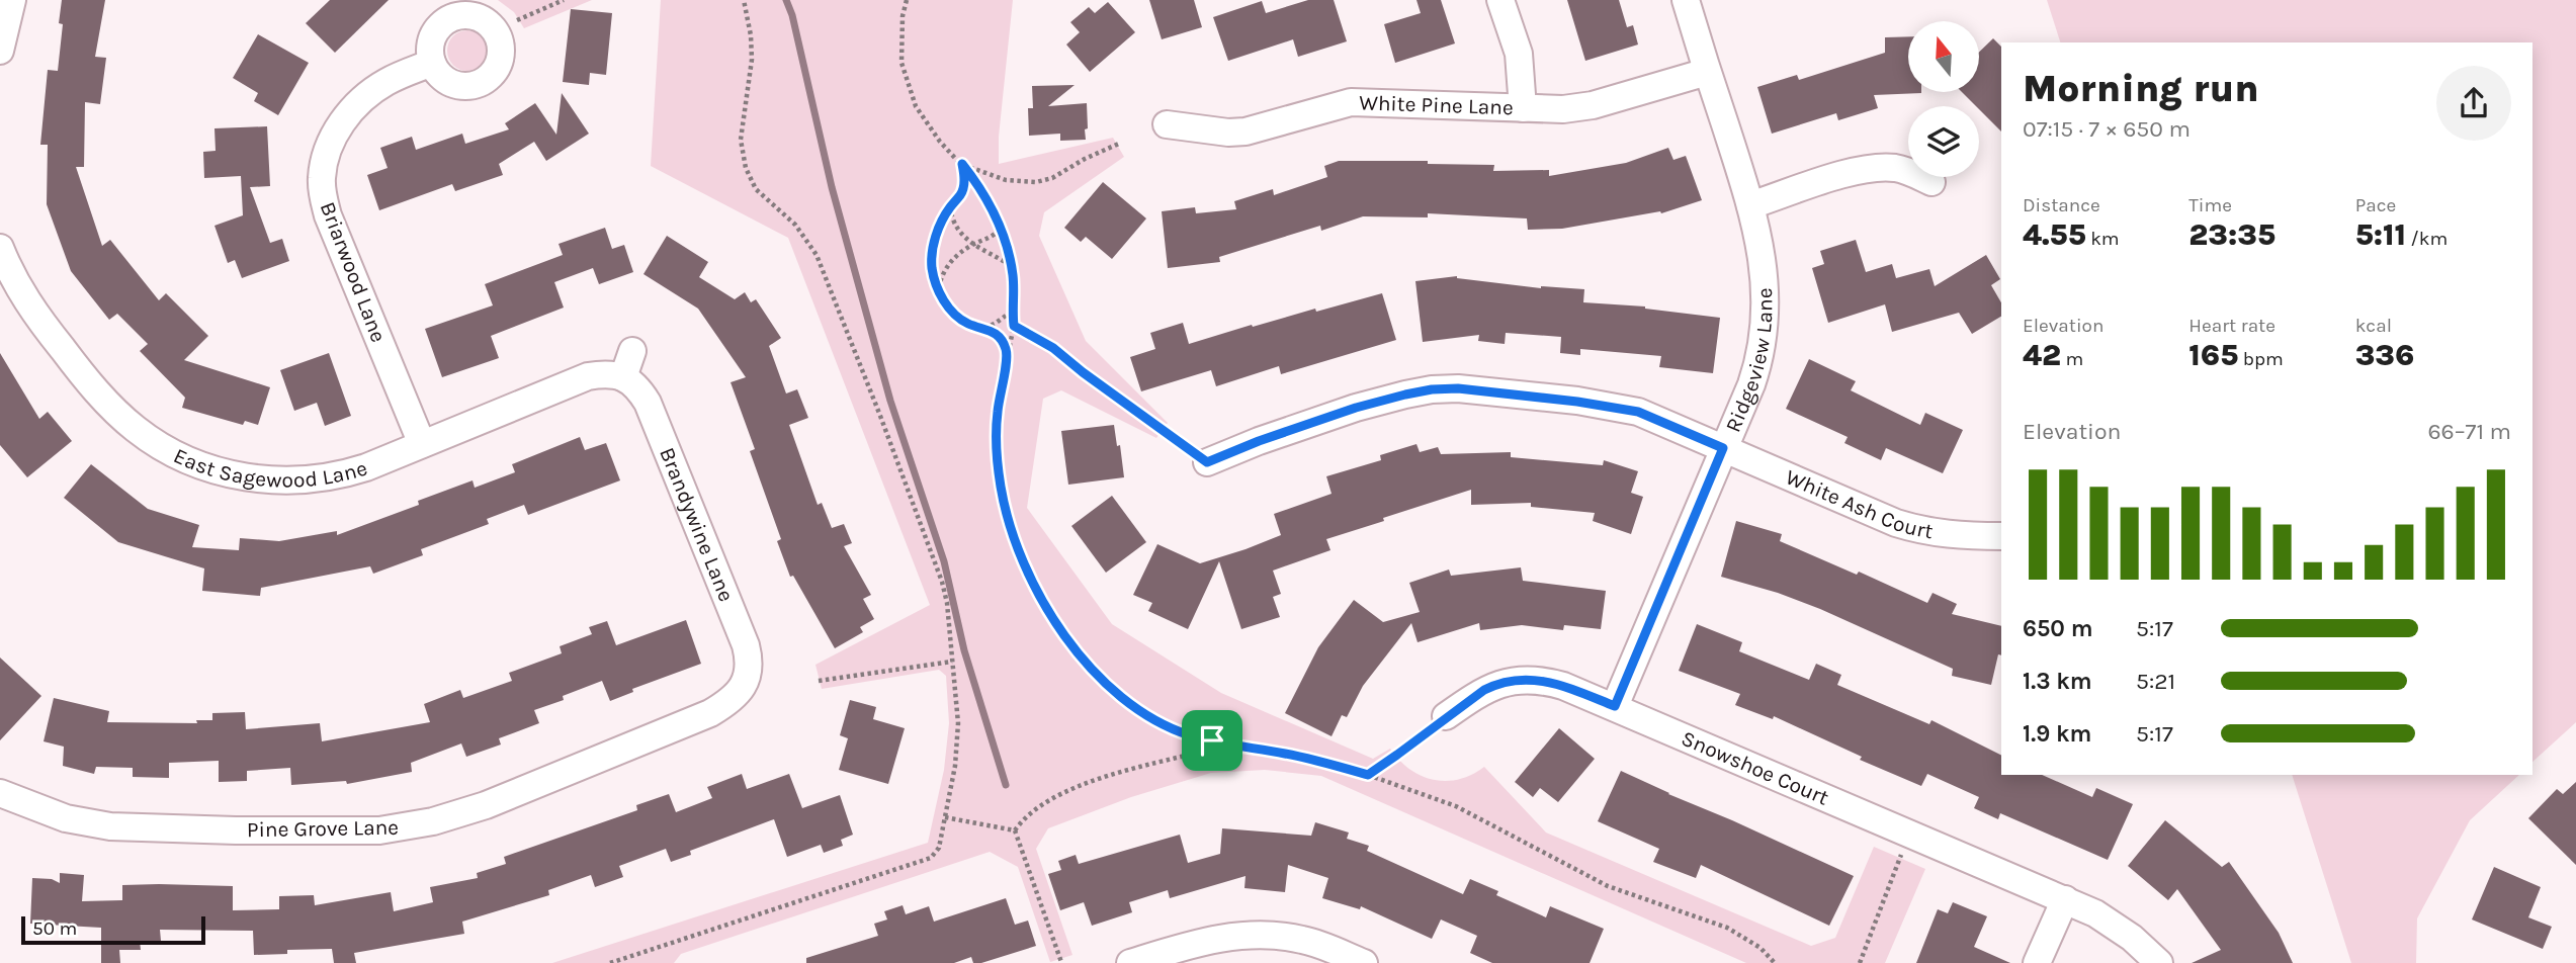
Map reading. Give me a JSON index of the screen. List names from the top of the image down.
{
  "streets": {
    "street": [
      "White Pine Lane",
      "Briarwood Lane",
      "Ridgeview Lane",
      "East Sagewood Lane",
      "White Ash Court",
      "Brandywine Lane",
      "Snowshoe Court",
      "Pine Grove Lane"
    ]
  },
  "crossings": [
    ["White Pine Lane", "Ridgeview Lane"],
    ["Briarwood Lane", "East Sagewood Lane"],
    ["Ridgeview Lane", "White Ash Court"],
    ["Ridgeview Lane", "Snowshoe Court"],
    ["East Sagewood Lane", "Brandywine Lane"],
    ["Brandywine Lane", "Pine Grove Lane"]
  ],
  "scale_bar": "50 m",
  "north": "top",
  "page": {
    "heading": ["Morning run", "07:15 · 7 × 650 m"],
    "stats": [
      ["Distance", "4.55 km"],
      ["Time", "23:35"],
      ["Pace", "5:11 /km"],
      ["Elevation", "42 m"],
      ["Heart rate", "165 bpm"],
      ["kcal", "336"]
    ],
    "chart": ["Elevation", "66–71 m"],
    "list": [
      {
        "name": "650 m",
        "note": "5:17"
      },
      {
        "name": "1.3 km",
        "note": "5:21"
      },
      {
        "name": "1.9 km",
        "note": "5:17"
      }
    ],
    "scale": "50 m"
  }
}
